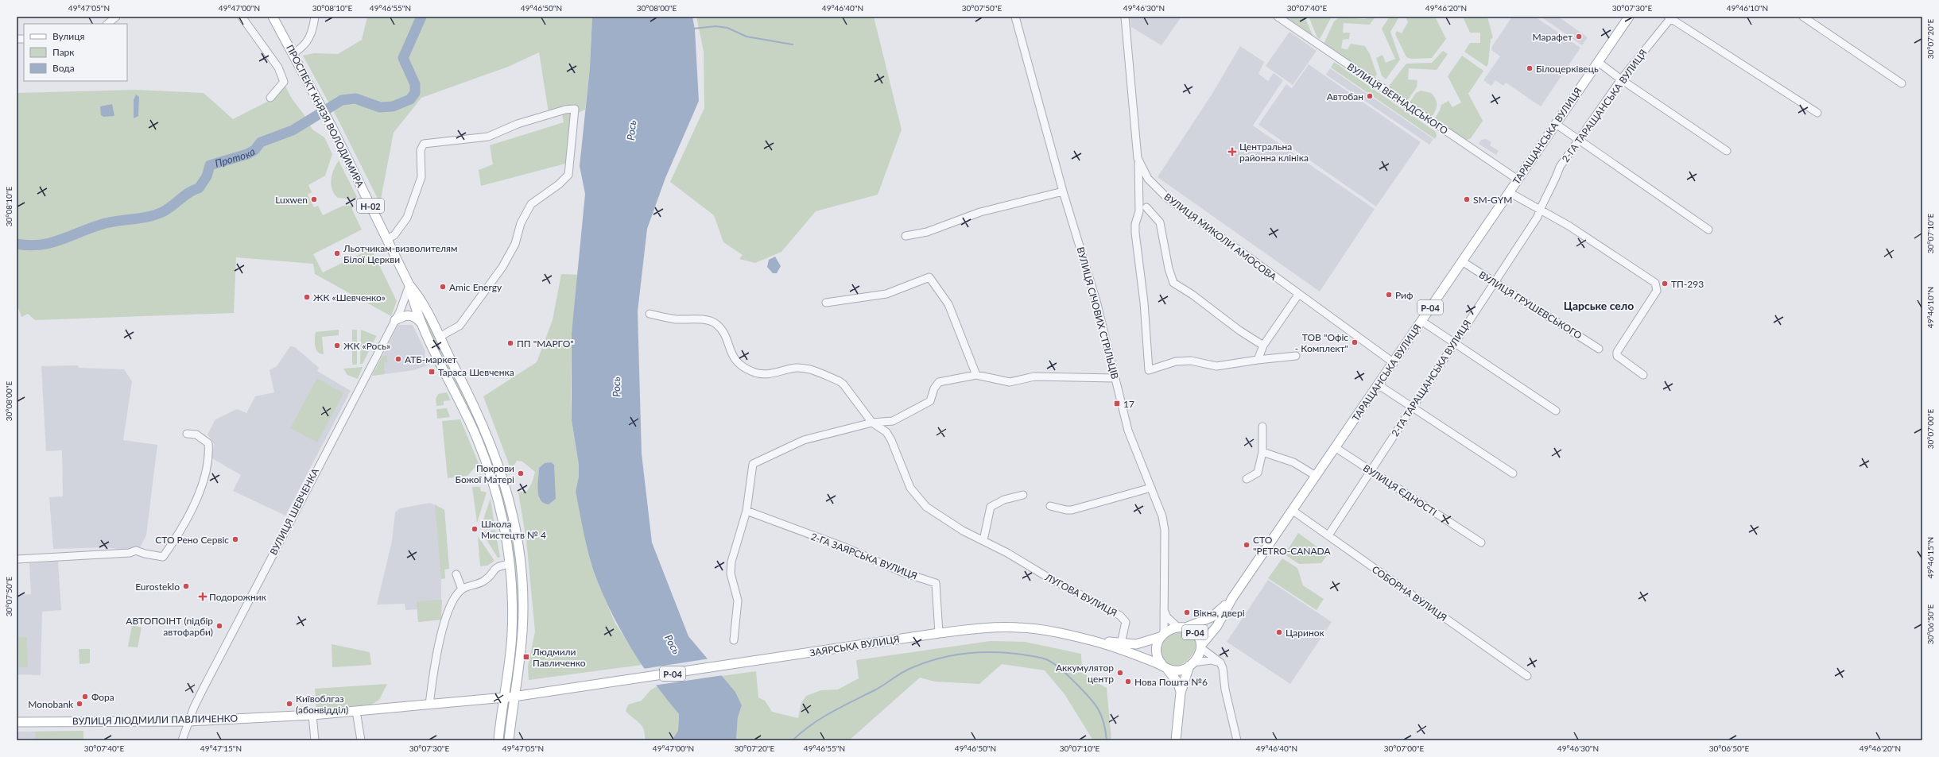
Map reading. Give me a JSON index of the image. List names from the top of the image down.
{
  "streets": {
    "main road": [
      "ПРОСПЕКТ КНЯЗЯ ВОЛОДИМИРА",
      "ТАРАЩАНСЬКА ВУЛИЦЯ",
      "Н-02",
      "Р-04",
      "ЗАЯРСЬКА ВУЛИЦЯ",
      "ВУЛИЦЯ ЛЮДМИЛИ ПАВЛИЧЕНКО"
    ],
    "street": [
      "ВУЛИЦЯ ВЕРНАДСЬКОГО",
      "2-ГА ТАРАЩАНСЬКА ВУЛИЦЯ",
      "ВУЛИЦЯ МИКОЛИ АМОСОВА",
      "ВУЛИЦЯ ГРУШЕВСЬКОГО",
      "ВУЛИЦЯ СІЧОВИХ СТРІЛЬЦІВ",
      "ВУЛИЦЯ ЄДНОСТІ",
      "ВУЛИЦЯ ШЕВЧЕНКА",
      "2-ГА ЗАЯРСЬКА ВУЛИЦЯ",
      "СОБОРНА ВУЛИЦЯ",
      "ЛУГОВА ВУЛИЦЯ"
    ]
  },
  "crossings": [
    ["ВУЛИЦЯ ВЕРНАДСЬКОГО", "ТАРАЩАНСЬКА ВУЛИЦЯ"],
    ["2-ГА ТАРАЩАНСЬКА ВУЛИЦЯ", "ВУЛИЦЯ ГРУШЕВСЬКОГО"],
    ["2-ГА ТАРАЩАНСЬКА ВУЛИЦЯ", "ВУЛИЦЯ ЄДНОСТІ"],
    ["2-ГА ТАРАЩАНСЬКА ВУЛИЦЯ", "СОБОРНА ВУЛИЦЯ"],
    ["ПРОСПЕКТ КНЯЗЯ ВОЛОДИМИРА", "Р-04"],
    ["ПРОСПЕКТ КНЯЗЯ ВОЛОДИМИРА", "ВУЛИЦЯ ШЕВЧЕНКА"],
    ["ПРОСПЕКТ КНЯЗЯ ВОЛОДИМИРА", "ЗАЯРСЬКА ВУЛИЦЯ"],
    ["ПРОСПЕКТ КНЯЗЯ ВОЛОДИМИРА", "ВУЛИЦЯ ЛЮДМИЛИ ПАВЛИЧЕНКО"],
    ["ТАРАЩАНСЬКА ВУЛИЦЯ", "ВУЛИЦЯ МИКОЛИ АМОСОВА"],
    ["ТАРАЩАНСЬКА ВУЛИЦЯ", "ВУЛИЦЯ ГРУШЕВСЬКОГО"],
    ["ТАРАЩАНСЬКА ВУЛИЦЯ", "Р-04"],
    ["ТАРАЩАНСЬКА ВУЛИЦЯ", "ВУЛИЦЯ СІЧОВИХ СТРІЛЬЦІВ"],
    ["ТАРАЩАНСЬКА ВУЛИЦЯ", "ВУЛИЦЯ ЄДНОСТІ"],
    ["ТАРАЩАНСЬКА ВУЛИЦЯ", "СОБОРНА ВУЛИЦЯ"],
    ["ТАРАЩАНСЬКА ВУЛИЦЯ", "ЗАЯРСЬКА ВУЛИЦЯ"],
    ["Р-04", "ВУЛИЦЯ СІЧОВИХ СТРІЛЬЦІВ"],
    ["Р-04", "ЗАЯРСЬКА ВУЛИЦЯ"],
    ["Р-04", "ВУЛИЦЯ ЛЮДМИЛИ ПАВЛИЧЕНКО"],
    ["ВУЛИЦЯ СІЧОВИХ СТРІЛЬЦІВ", "ЗАЯРСЬКА ВУЛИЦЯ"],
    ["ВУЛИЦЯ ШЕВЧЕНКА", "ВУЛИЦЯ ЛЮДМИЛИ ПАВЛИЧЕНКО"],
    ["2-ГА ЗАЯРСЬКА ВУЛИЦЯ", "ЗАЯРСЬКА ВУЛИЦЯ"],
    ["ЛУГОВА ВУЛИЦЯ", "ЗАЯРСЬКА ВУЛИЦЯ"]
  ],
  "districts": ["Царське село"],
  "water": ["Рось", "Протока"],
  "places": {
    "other": [
      "Марафет",
      "Білоцерківець",
      "Автобан",
      "Luxwen",
      "SM-GYM",
      "Льотчикам-визволителям Білої Церкви",
      "ТП-293",
      "Amic Energy",
      "Риф",
      "ЖК «Шевченко»",
      "ТОВ \"Офіс - Комплект\"",
      "ПП \"МАРГО\"",
      "ЖК «Рось»",
      "АТБ-маркет",
      "Покрови Божої Матері",
      "Школа Мистецтв № 4",
      "СТО Рено Сервіс",
      "СТО \"PETRO-CANADA",
      "Eurosteklo",
      "Вікна, двері",
      "АВТОПОІНТ (підбір автофарби)",
      "Царинок",
      "Аккумулятор центр",
      "Нова Пошта №6",
      "Фора",
      "Monobank",
      "Київоблгаз (абонвідділ)"
    ],
    "health": ["Центральна районна клініка", "Подорожник"],
    "transit": ["Тараса Шевченка", "17", "Людмили Павличенко"]
  },
  "legend": ["Вулиця", "Парк", "Вода"],
  "coordinates": [
    "49°47'05\"N",
    "49°47'00\"N",
    "30°08'10\"E",
    "49°46'55\"N",
    "49°46'50\"N",
    "30°08'00\"E",
    "49°46'40\"N",
    "30°07'50\"E",
    "49°46'30\"N",
    "30°07'40\"E",
    "49°46'20\"N",
    "30°07'30\"E",
    "49°46'10\"N",
    "30°07'20\"E",
    "30°07'10\"E",
    "30°07'00\"E",
    "49°46'15\"N",
    "30°06'50\"E",
    "49°47'15\"N"
  ]
}
